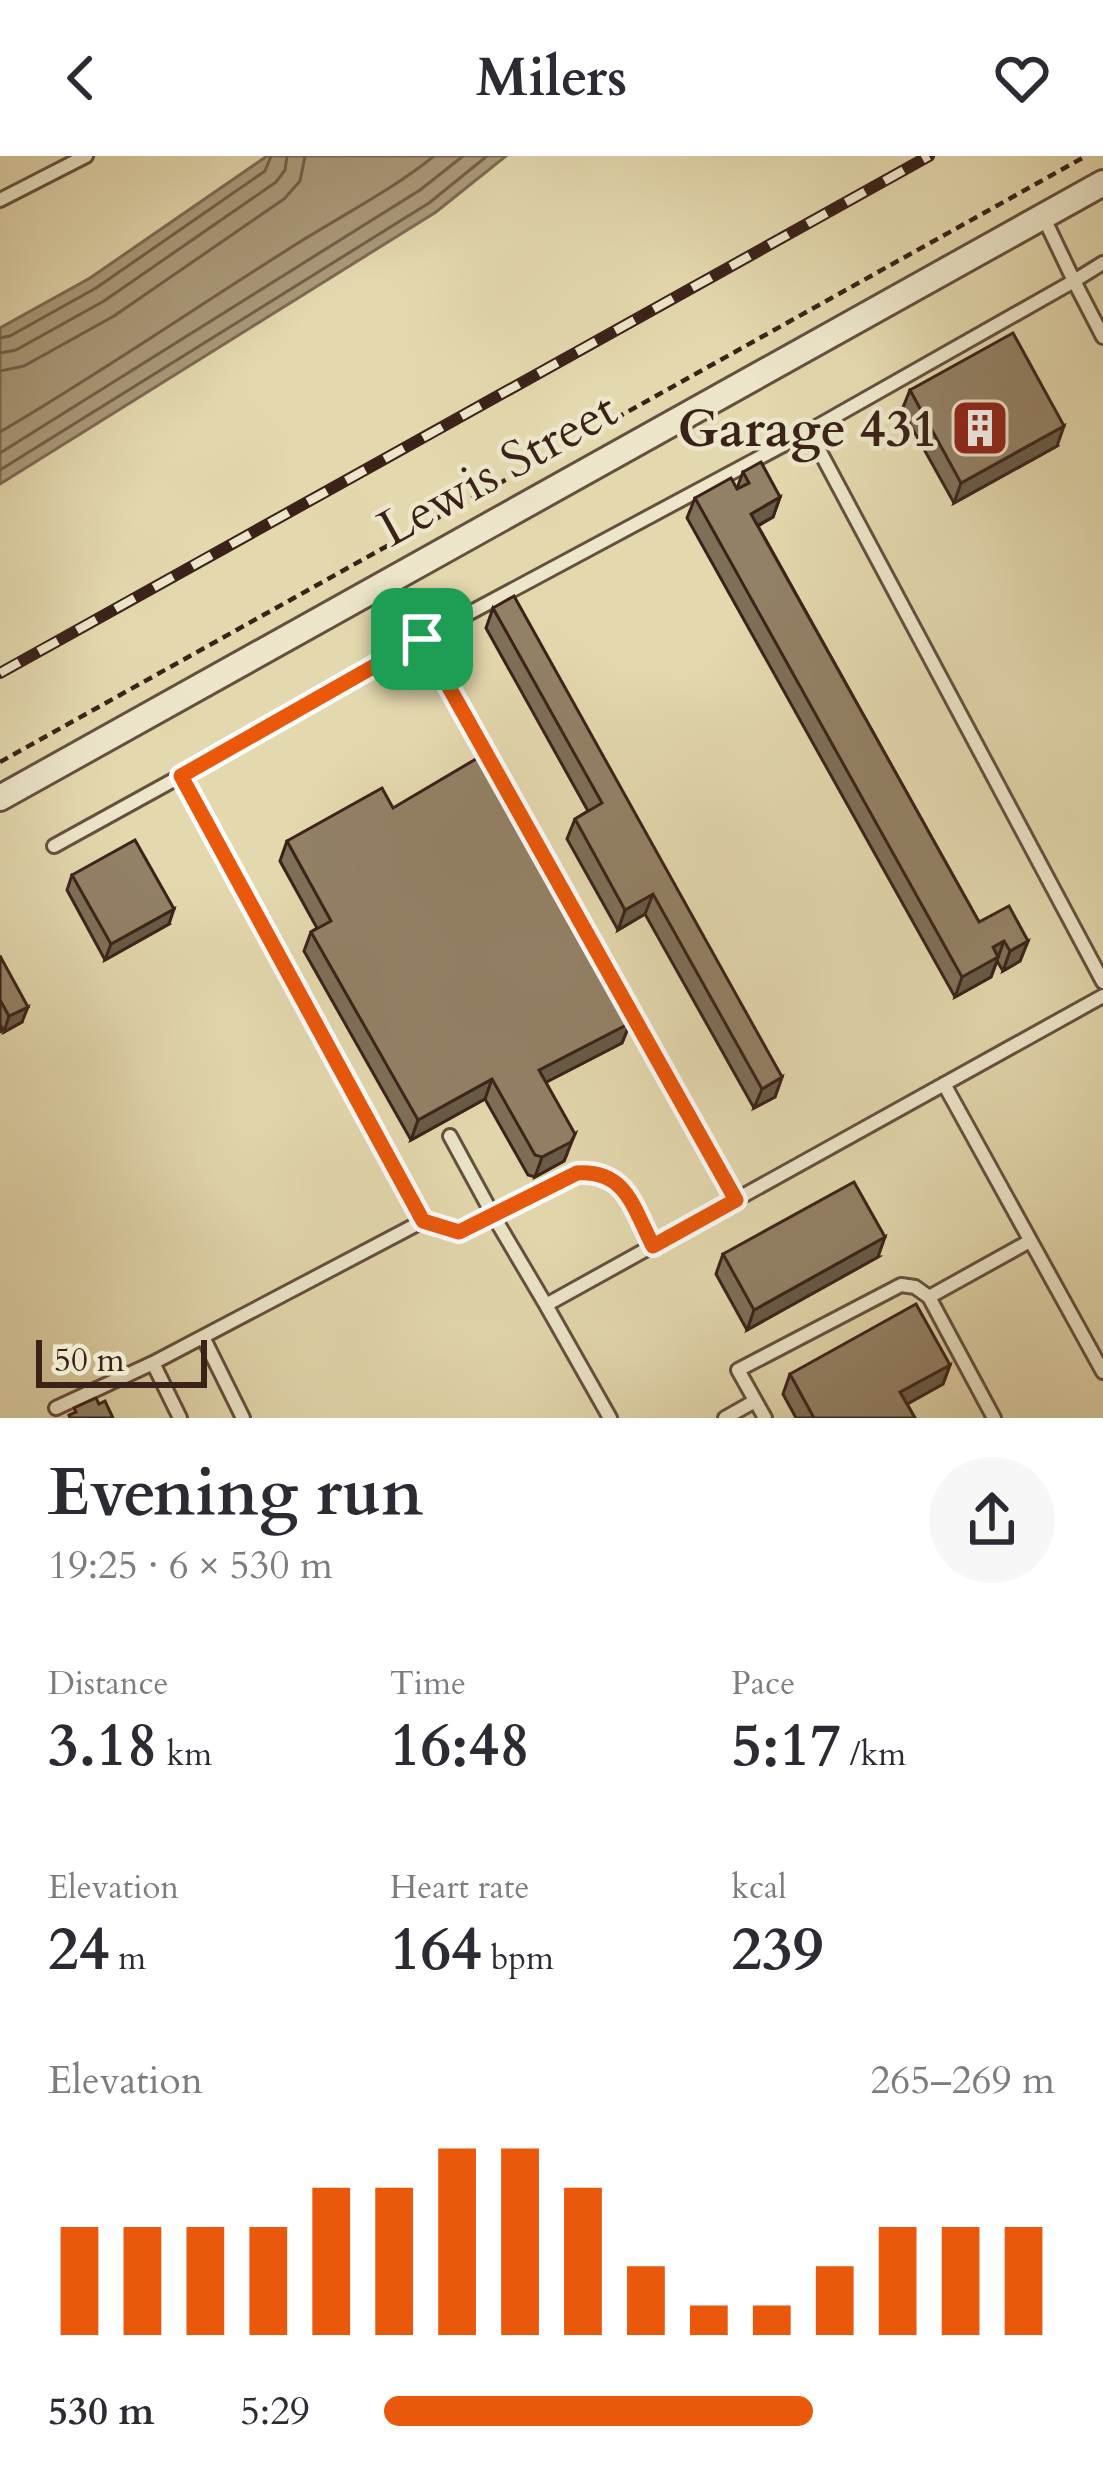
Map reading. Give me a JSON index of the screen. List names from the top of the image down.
{
  "streets": {
    "street": ["Lewis Street"]
  },
  "places": {
    "building": ["Garage 431"]
  },
  "scale_bar": "50 m",
  "page": {
    "header": "Milers",
    "scale": "50 m",
    "heading": ["Evening run", "19:25 · 6 × 530 m"],
    "stats": [
      ["Distance", "3.18 km"],
      ["Time", "16:48"],
      ["Pace", "5:17 /km"],
      ["Elevation", "24 m"],
      ["Heart rate", "164 bpm"],
      ["kcal", "239"]
    ],
    "chart": ["Elevation", "265–269 m"],
    "list": [
      {
        "name": "530 m",
        "note": "5:29"
      }
    ]
  }
}
